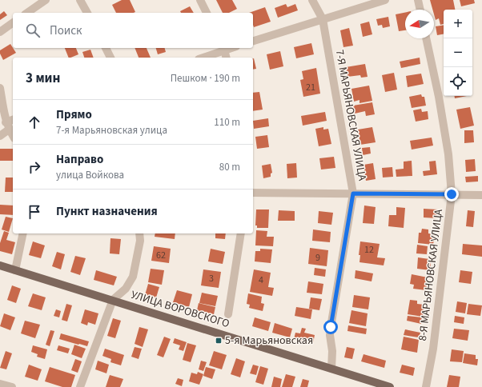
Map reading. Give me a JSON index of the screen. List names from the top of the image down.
{
  "streets": {
    "main road": ["УЛИЦА ВОРОВСКОГО"],
    "street": ["7-Я МАРЬЯНОВСКАЯ УЛИЦА", "8-Я МАРЬЯНОВСКАЯ УЛИЦА"]
  },
  "crossings": [
    ["7-Я МАРЬЯНОВСКАЯ УЛИЦА", "УЛИЦА ВОРОВСКОГО"]
  ],
  "places": {
    "transit": ["5-я Марьяновская"]
  },
  "house_numbers": [
    "21",
    "12",
    "62",
    "9",
    "3",
    "4"
  ],
  "north": "left",
  "page": {
    "map_buttons": ["+", "−"],
    "search": "Поиск",
    "heading": ["3 мин", "Пешком · 190 m"],
    "list": [
      ["Прямо", "7-я Марьяновская улица", "110 m"],
      ["Направо", "улица Войкова", "80 m"],
      "Пункт назначения"
    ]
  }
}
